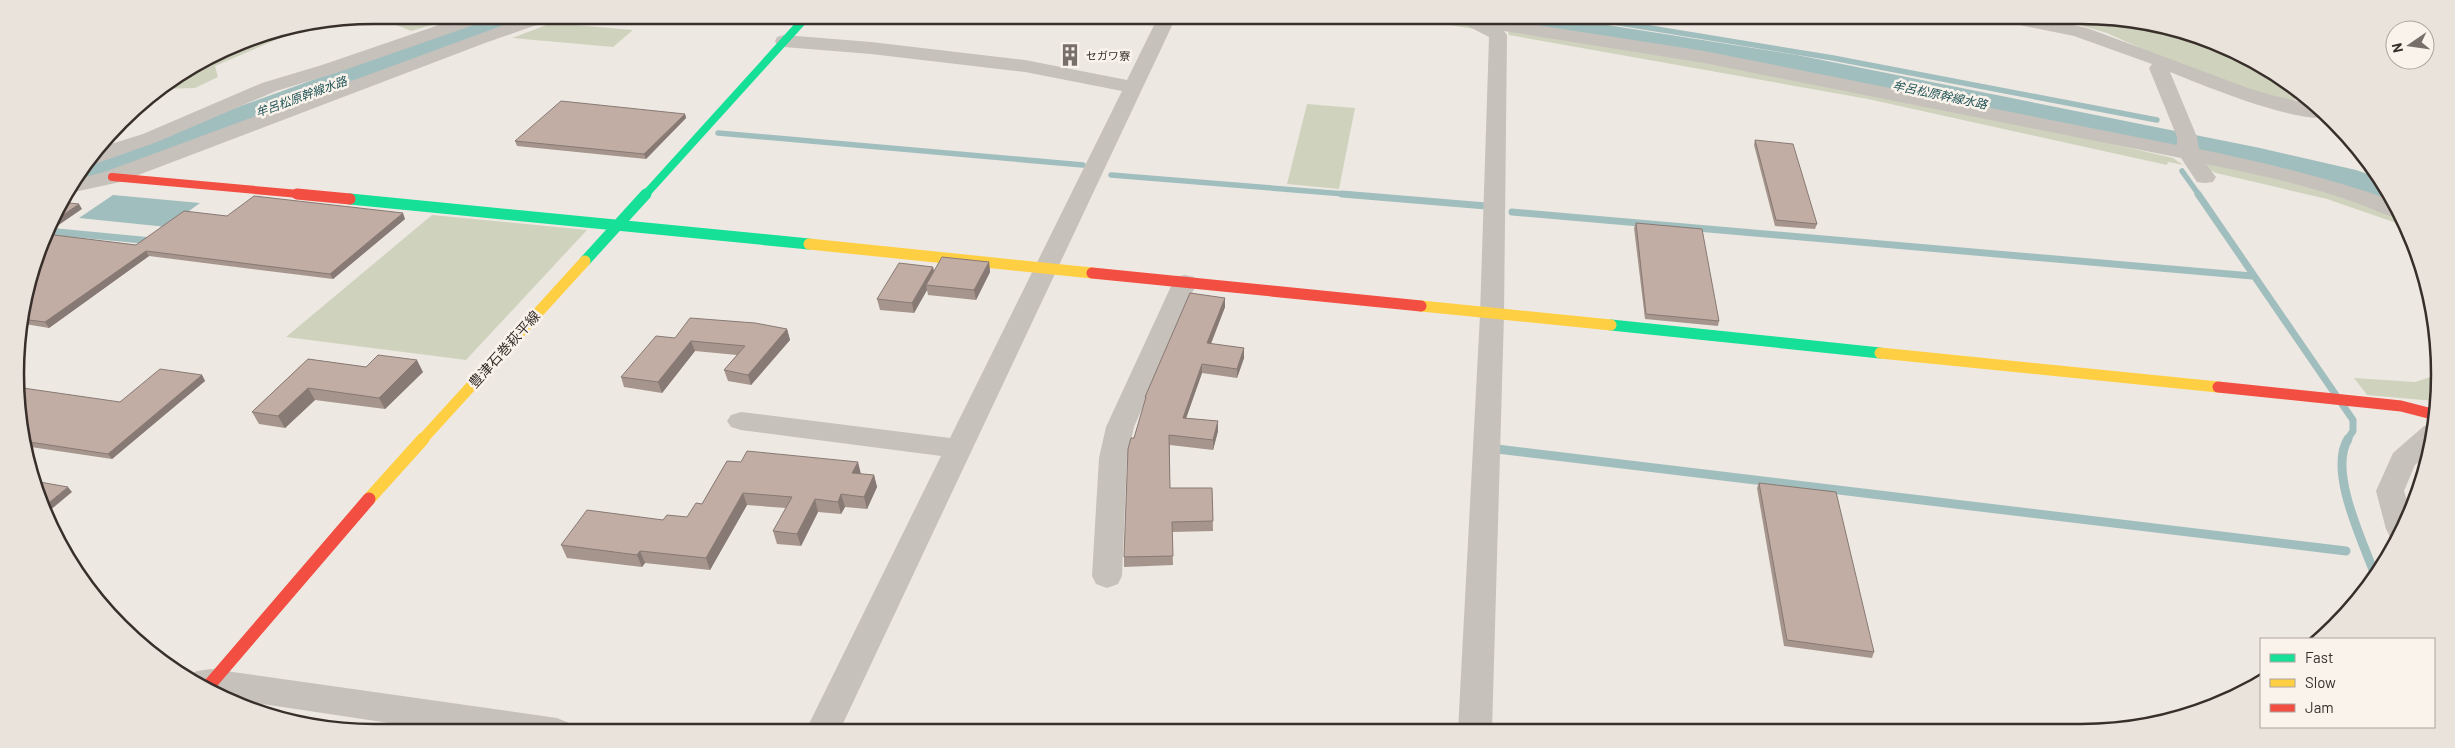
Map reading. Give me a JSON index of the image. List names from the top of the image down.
{
  "streets": {
    "street": ["豊津石巻萩平線"]
  },
  "water": ["牟呂松原幹線水路"],
  "places": {
    "building": ["セガワ寮"]
  },
  "legend": ["Fast", "Slow", "Jam"],
  "north": "left"
}
